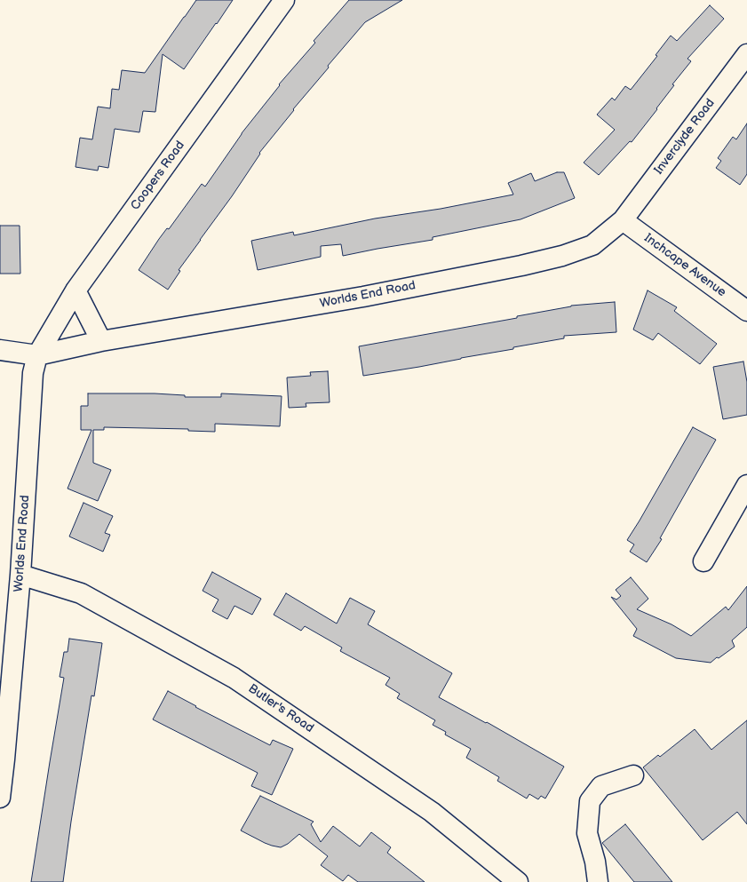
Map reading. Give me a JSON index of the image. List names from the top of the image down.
{
  "streets": {
    "street": [
      "Inverclyde Road",
      "Coopers Road",
      "Inchcape Avenue",
      "Worlds End Road",
      "Butler's Road"
    ]
  },
  "crossings": [
    ["Inverclyde Road", "Inchcape Avenue"],
    ["Inverclyde Road", "Worlds End Road"],
    ["Coopers Road", "Worlds End Road"],
    ["Inchcape Avenue", "Worlds End Road"],
    ["Worlds End Road", "Butler's Road"]
  ]
}
